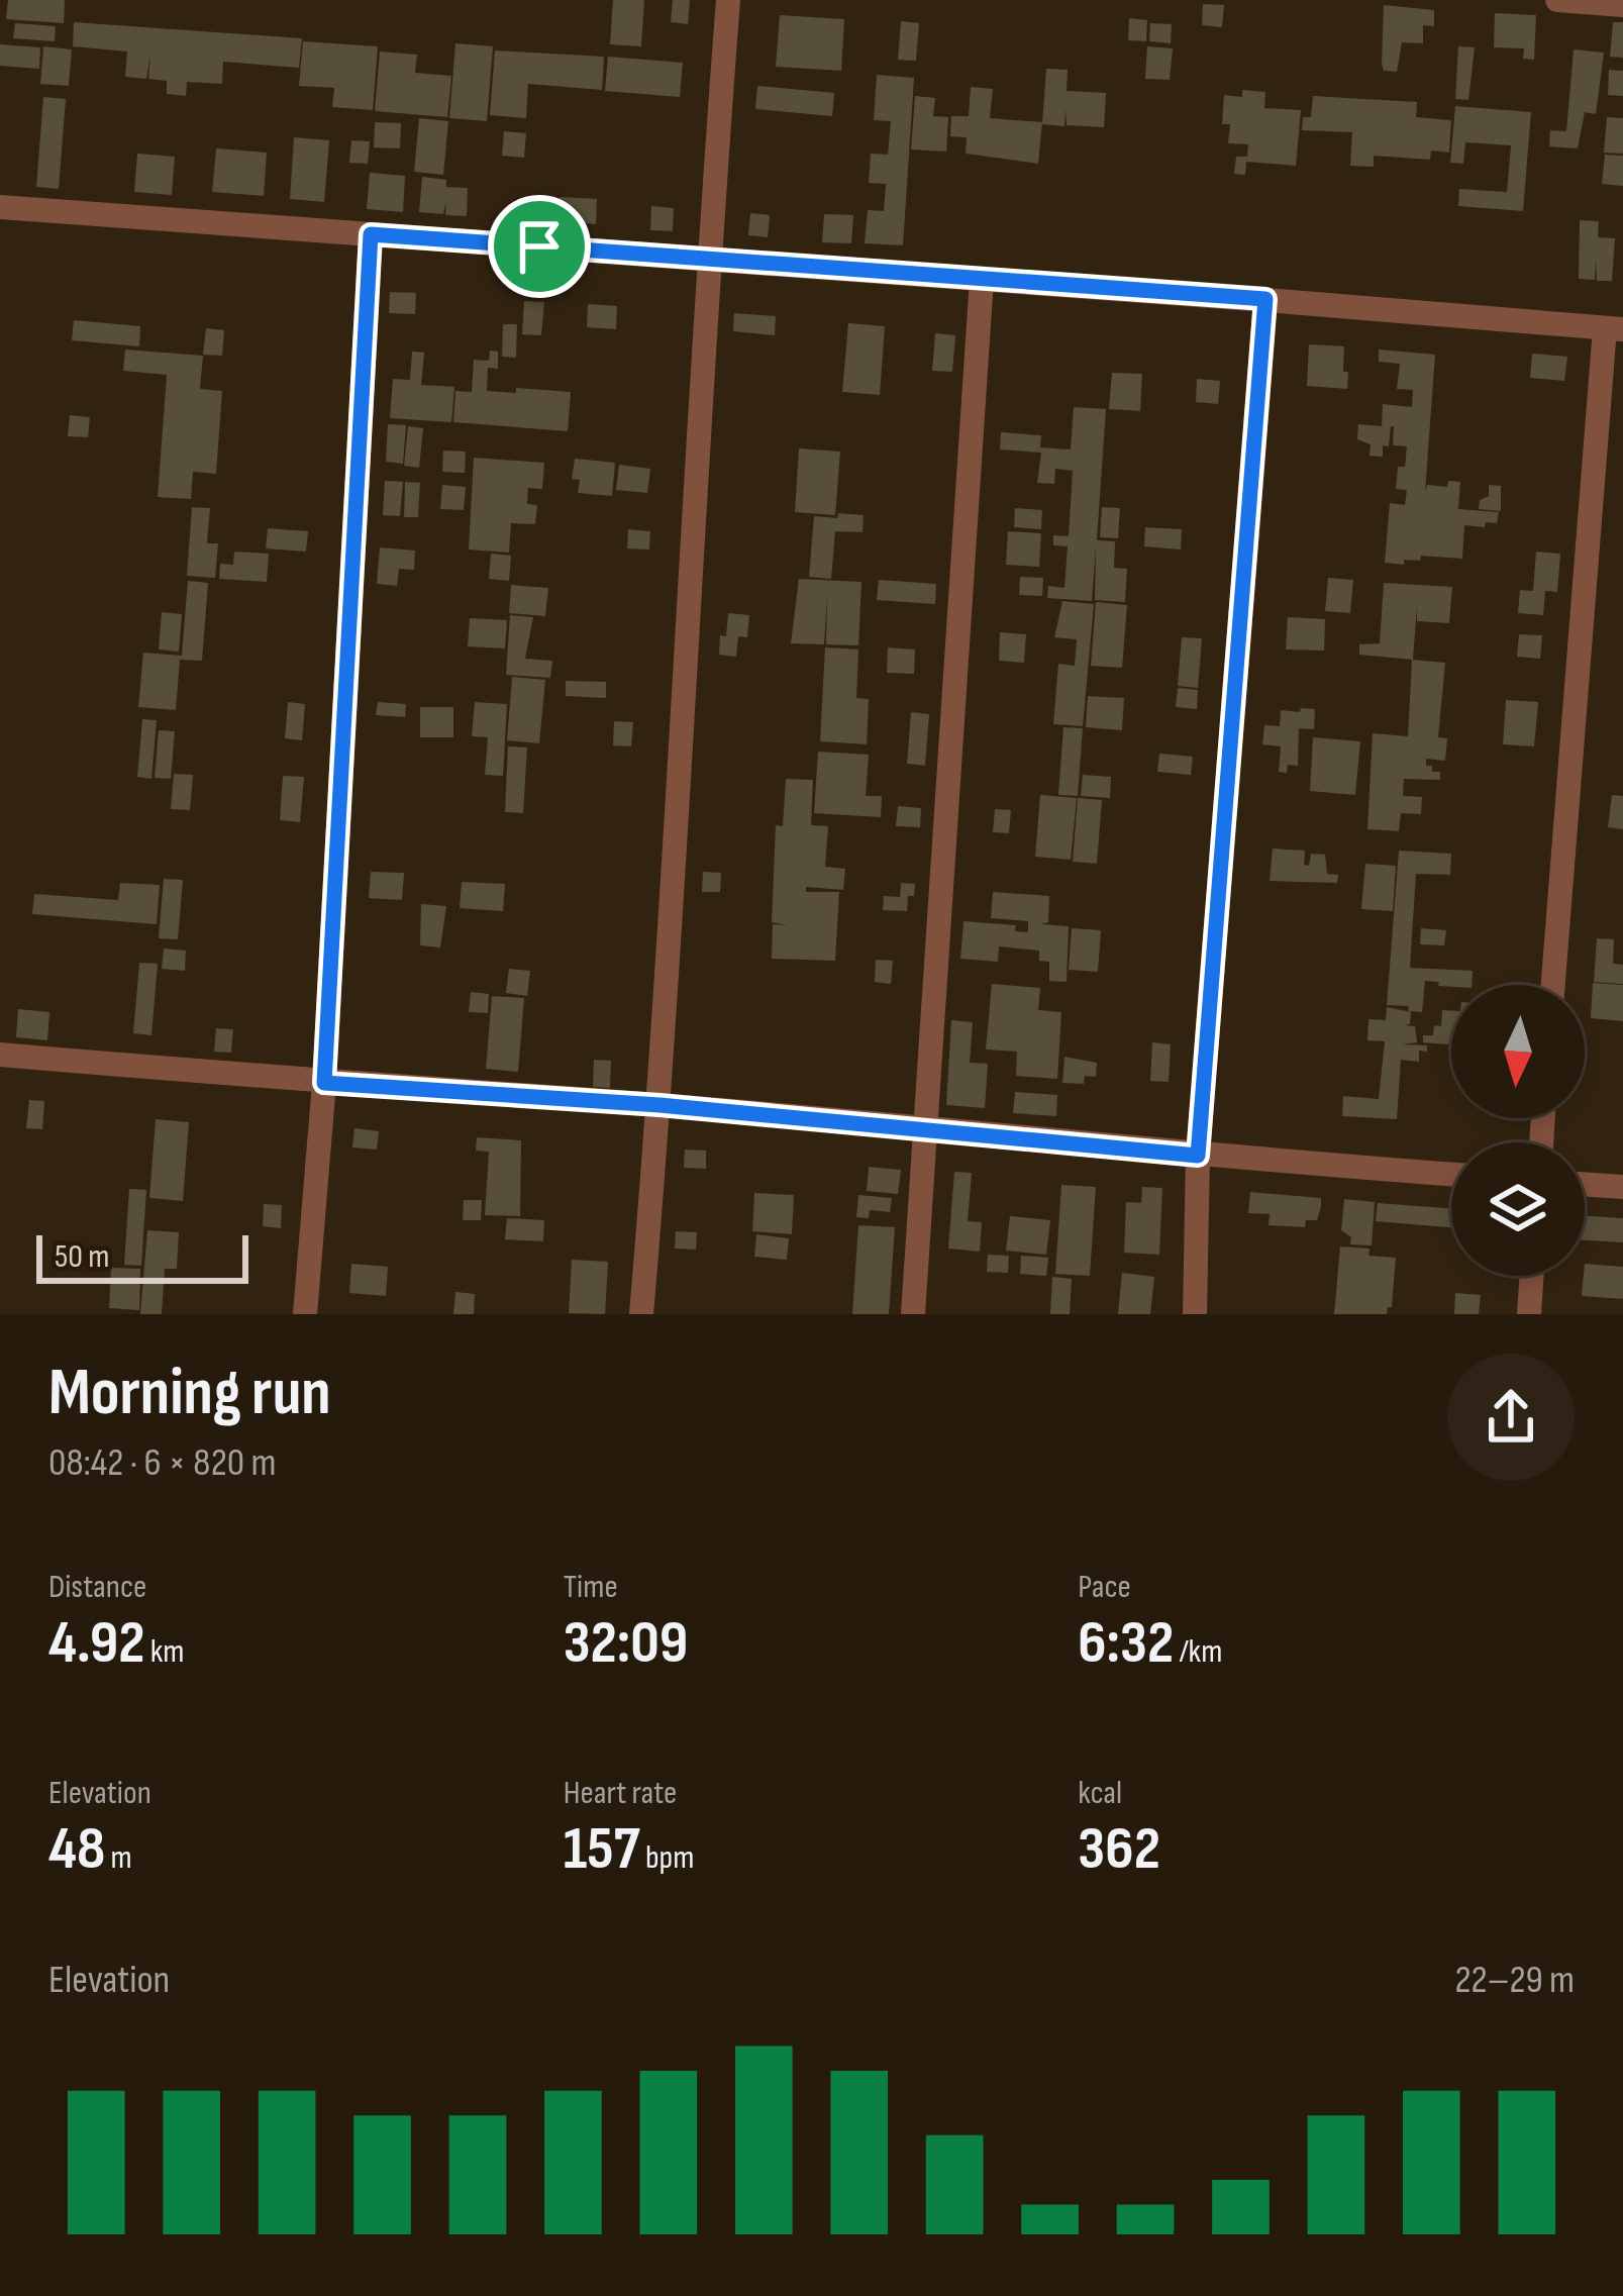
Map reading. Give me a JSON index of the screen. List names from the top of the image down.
{
  "scale_bar": "50 m",
  "north": "bottom",
  "page": {
    "scale": "50 m",
    "heading": ["Morning run", "08:42 · 6 × 820 m"],
    "stats": [
      ["Distance", "4.92 km"],
      ["Time", "32:09"],
      ["Pace", "6:32 /km"],
      ["Elevation", "48 m"],
      ["Heart rate", "157 bpm"],
      ["kcal", "362"]
    ],
    "chart": ["Elevation", "22–29 m"]
  }
}
